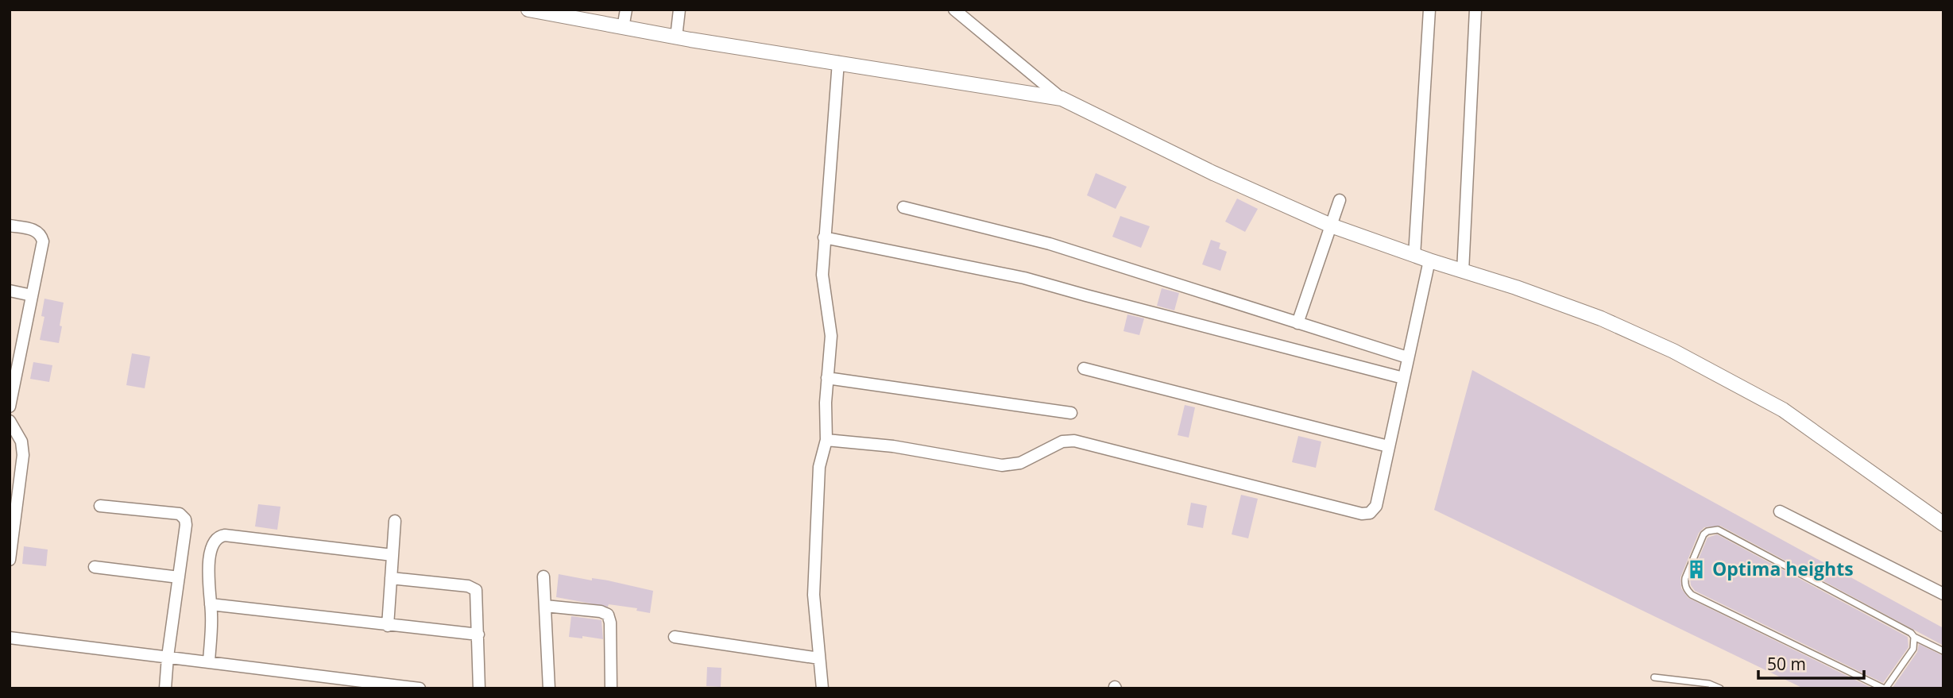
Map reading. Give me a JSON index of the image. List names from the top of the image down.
{
  "places": {
    "building": ["Optima heights"]
  },
  "scale_bar": "50 m"
}
